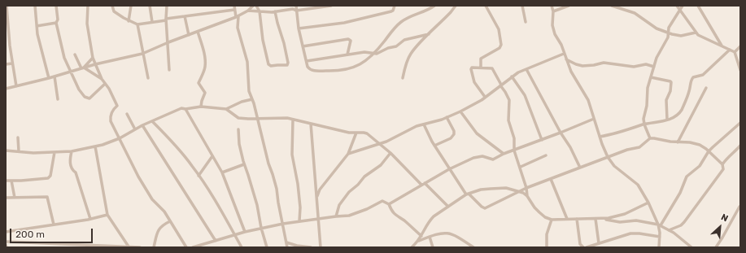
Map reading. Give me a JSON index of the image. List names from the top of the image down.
{
  "scale_bar": "200 m",
  "north": "top right"
}
